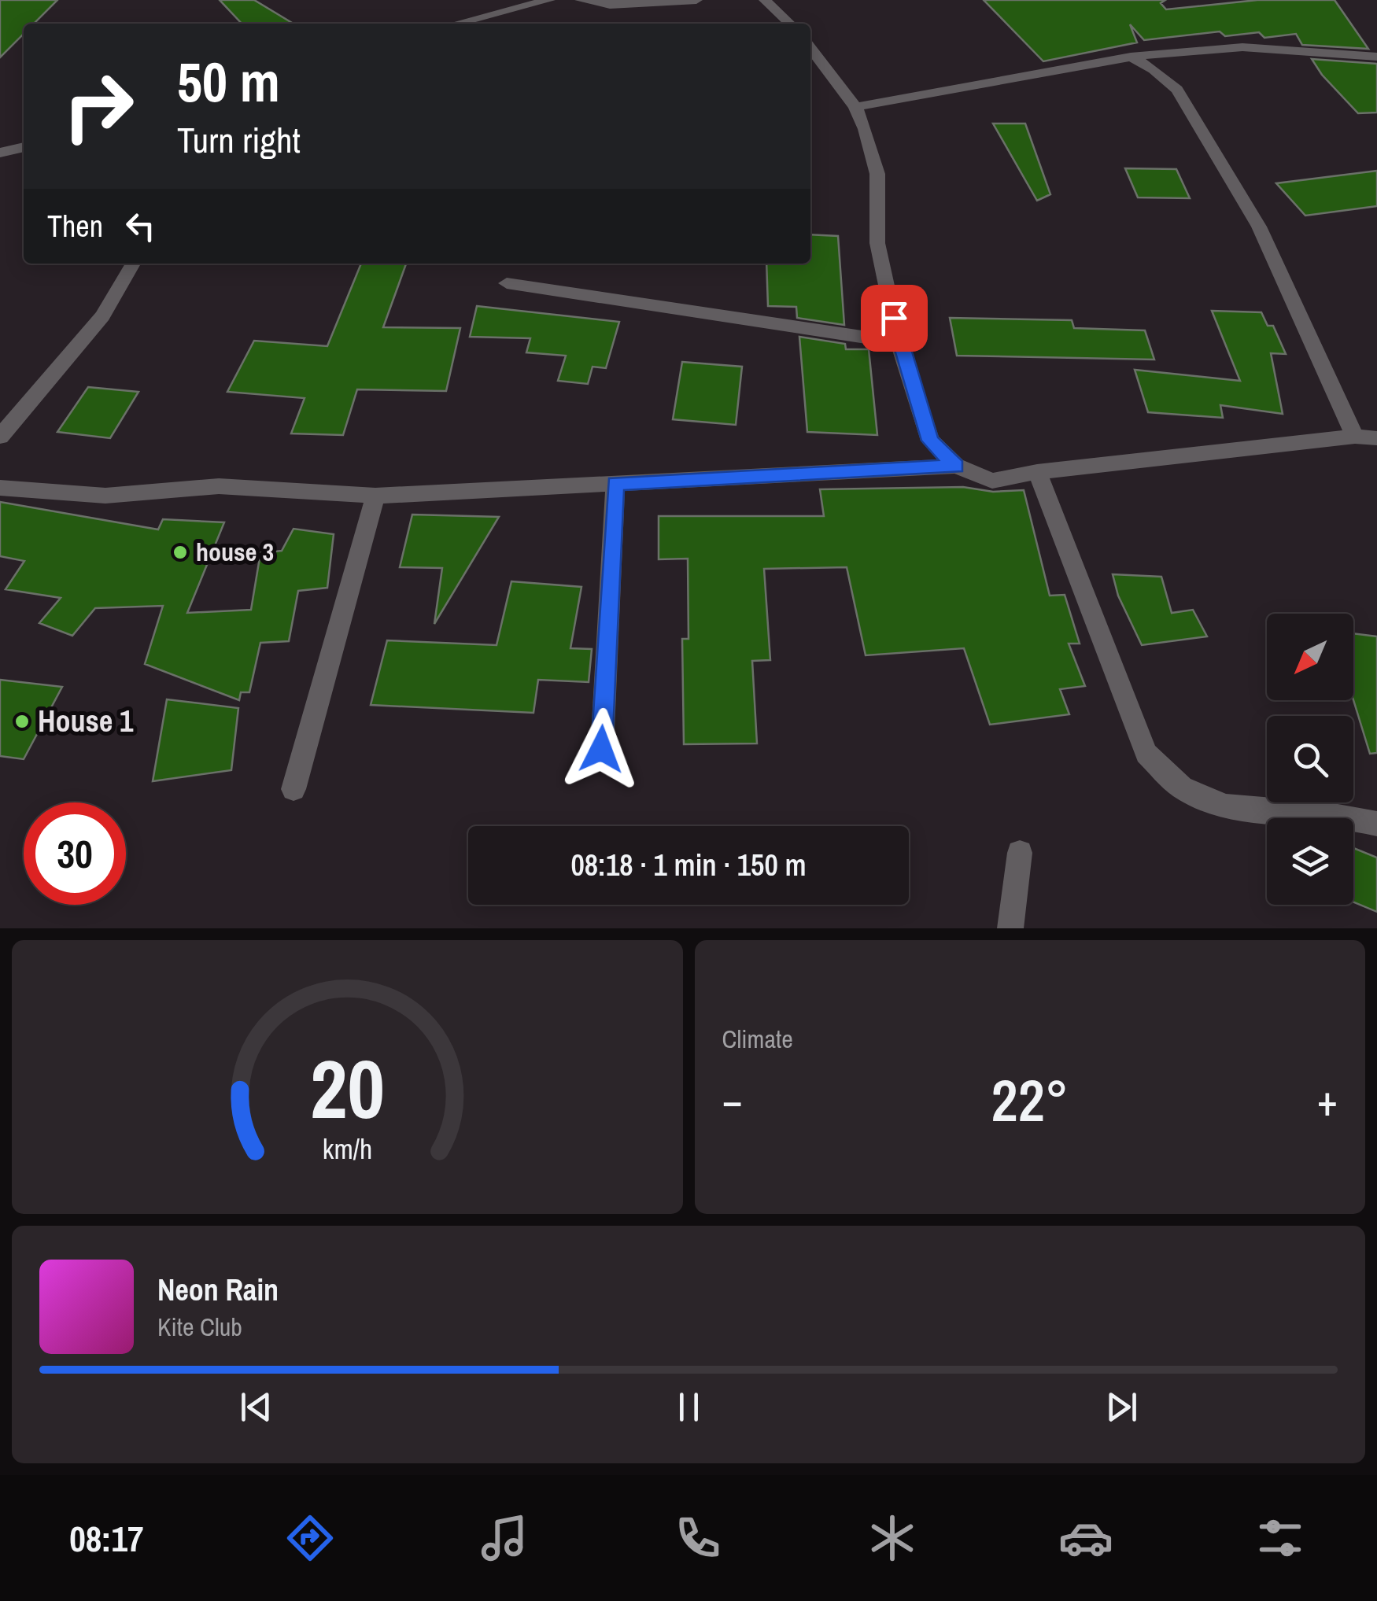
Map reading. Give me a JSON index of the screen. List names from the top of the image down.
{
  "places": ["house 3", "House 1"],
  "north": "bottom left",
  "page": {
    "turn": ["50 m", "Turn right"],
    "then": "Then",
    "limit": "30",
    "trip": "08:18 · 1 min · 150 m",
    "tile": "Climate",
    "heat": ["−", "22°", "+"],
    "song": ["Neon Rain", "Kite Club"],
    "tabs": "08:17",
    "gauge": ["20", "km/h"]
  }
}
